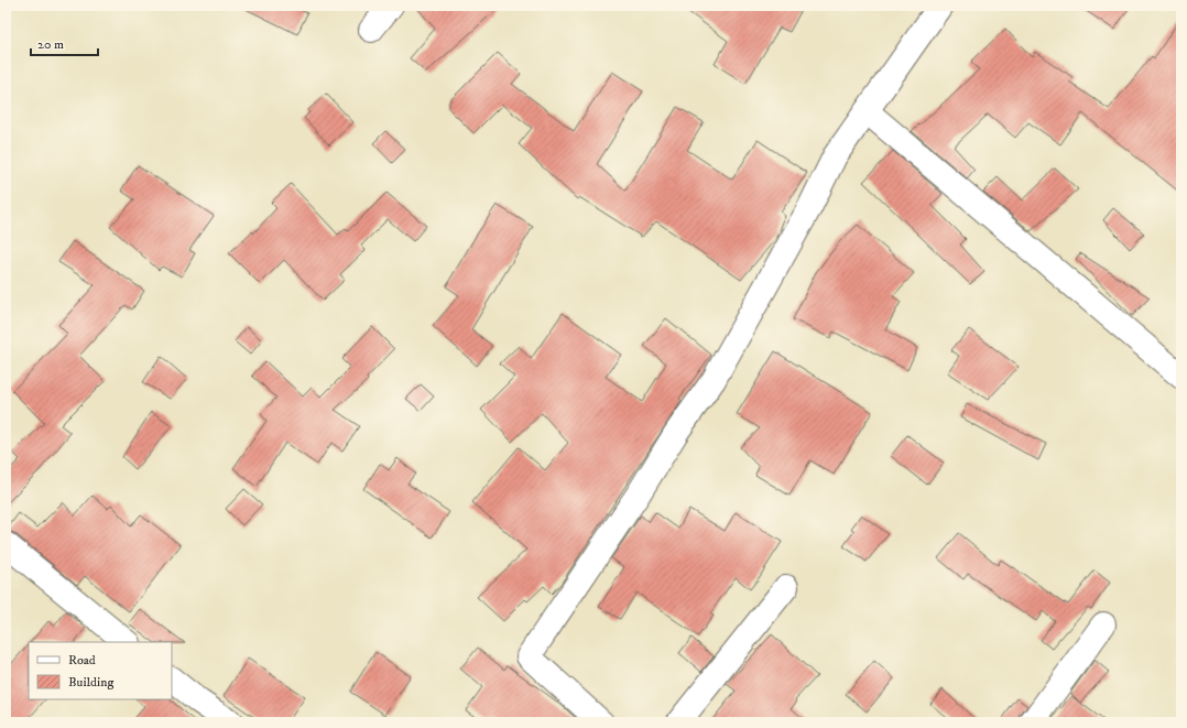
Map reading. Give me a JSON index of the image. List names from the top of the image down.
{
  "legend": ["Road", "Building"],
  "scale_bar": "20 m"
}
